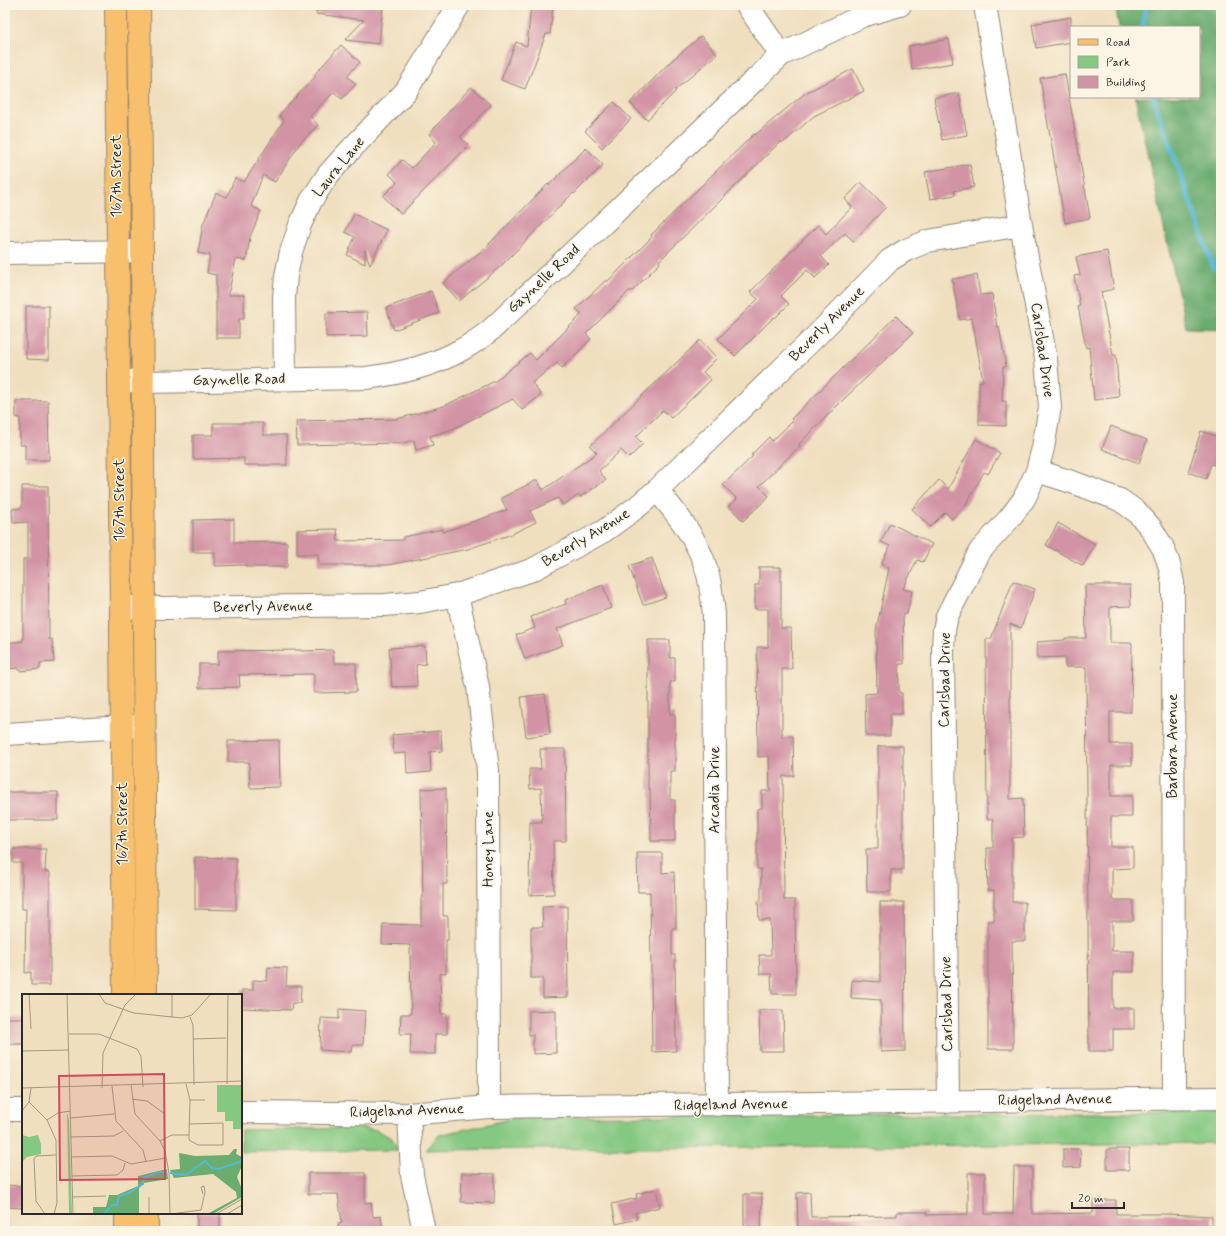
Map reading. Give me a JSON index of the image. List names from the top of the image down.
{
  "streets": {
    "main road": ["167th Street"],
    "street": [
      "Laura Lane",
      "Gaynelle Road",
      "Beverly Avenue",
      "Carlsbad Drive",
      "Barbara Avenue",
      "Arcadia Drive",
      "Honey Lane",
      "Ridgeland Avenue"
    ]
  },
  "crossings": [
    ["Laura Lane", "Gaynelle Road"],
    ["167th Street", "Gaynelle Road"],
    ["167th Street", "Beverly Avenue"],
    ["Beverly Avenue", "Carlsbad Drive"],
    ["Beverly Avenue", "Arcadia Drive"],
    ["Beverly Avenue", "Honey Lane"],
    ["Carlsbad Drive", "Barbara Avenue"],
    ["Carlsbad Drive", "Ridgeland Avenue"],
    ["Barbara Avenue", "Ridgeland Avenue"],
    ["Arcadia Drive", "Ridgeland Avenue"],
    ["Honey Lane", "Ridgeland Avenue"]
  ],
  "legend": ["Road", "Park", "Building"],
  "scale_bar": "20 m"
}
